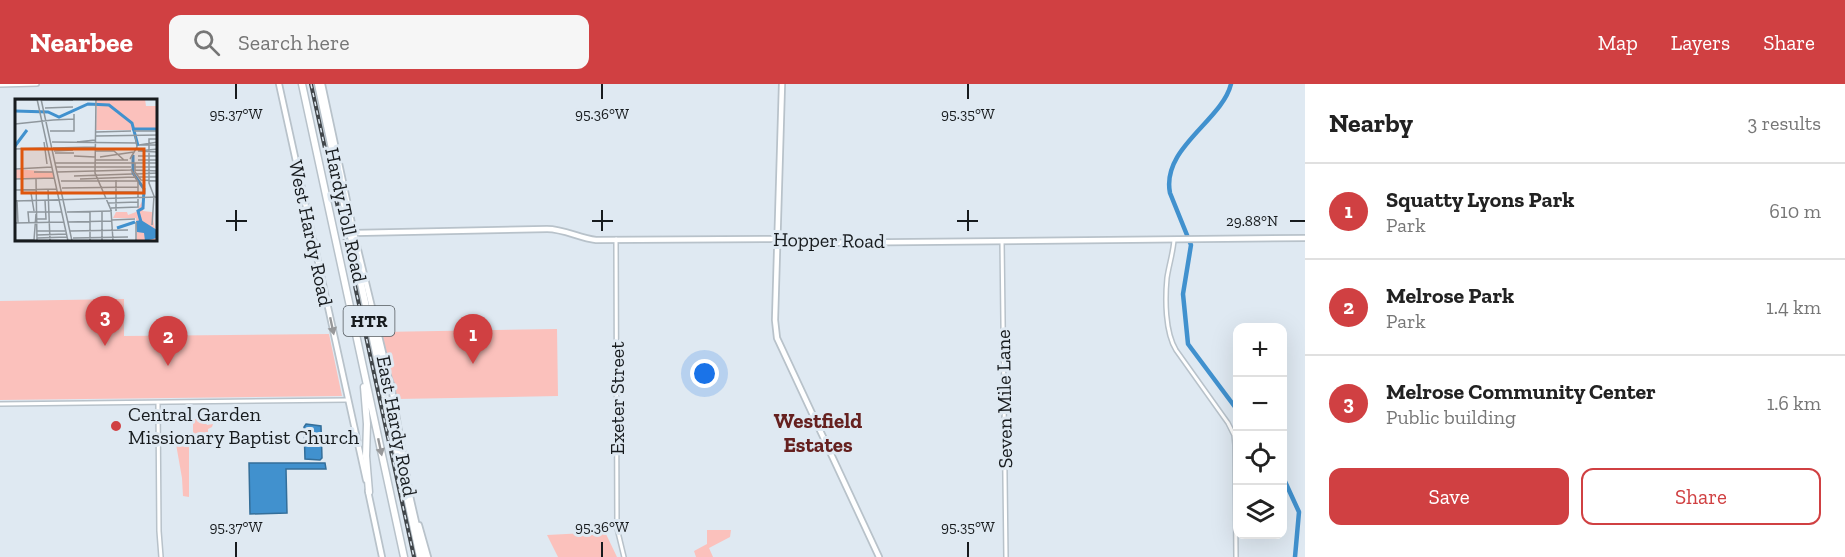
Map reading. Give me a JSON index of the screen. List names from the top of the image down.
{
  "streets": {
    "highway": ["Hardy Toll Road", "HTR"],
    "main road": ["West Hardy Road", "Hopper Road", "East Hardy Road"],
    "street": ["Exeter Street", "Seven Mile Lane"]
  },
  "crossings": [
    ["Hardy Toll Road", "East Hardy Road"],
    ["Hopper Road", "Exeter Street"],
    ["Hopper Road", "Seven Mile Lane"],
    ["Hopper Road", "East Hardy Road"]
  ],
  "one_way": ["West Hardy Road"],
  "districts": ["Westfield Estates"],
  "places": ["Central Garden Missionary Baptist Church"],
  "page": {
    "header": "Nearbee",
    "search": "Search here",
    "nav": ["Map", "Layers", "Share"],
    "heading": ["Nearby", "3 results"],
    "list": [
      {
        "mark": "1",
        "name": "Squatty Lyons Park",
        "note": "Park",
        "value": "610 m"
      },
      {
        "mark": "2",
        "name": "Melrose Park",
        "note": "Park",
        "value": "1.4 km"
      },
      {
        "mark": "3",
        "name": "Melrose Community Center",
        "note": "Public building",
        "value": "1.6 km"
      }
    ],
    "pins": ["3", "1", "2"],
    "map_buttons": ["+", "−"],
    "buttons": ["Save", "Share"]
  },
  "coordinates": [
    "95.37°W",
    "95.36°W",
    "95.35°W",
    "29.88°N"
  ]
}
